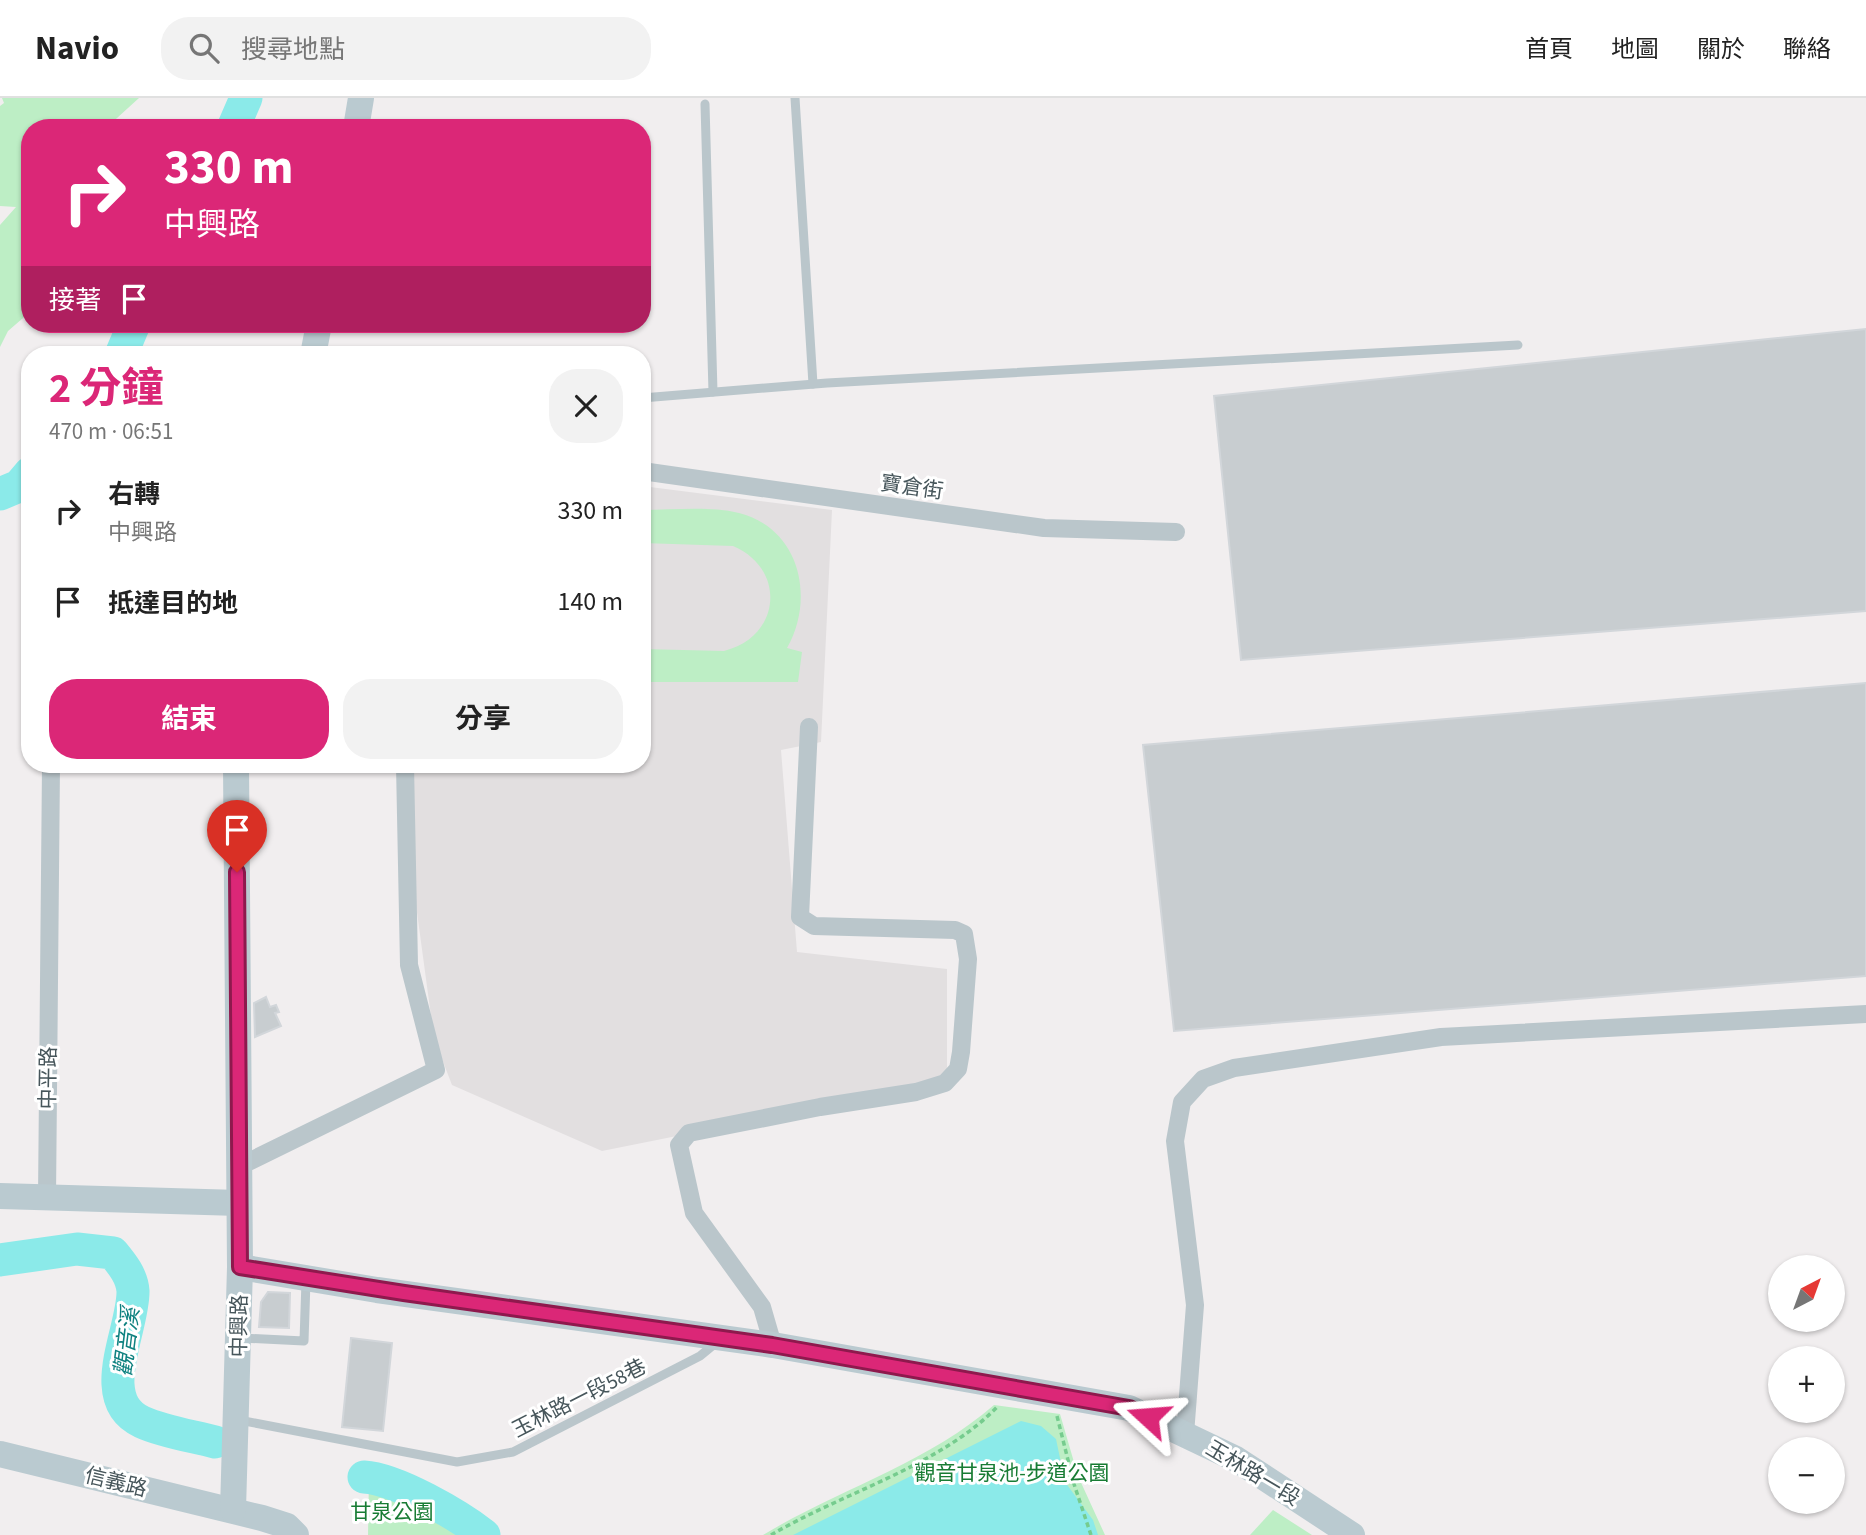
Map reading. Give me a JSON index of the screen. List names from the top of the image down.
{
  "streets": {
    "street": [
      "寶倉街",
      "中平路",
      "中興路",
      "玉林路一段",
      "信義路"
    ],
    "lane": ["玉林路一段58巷"]
  },
  "crossings": [
    ["中興路", "玉林路一段58巷"],
    ["中興路", "玉林路一段"],
    ["中興路", "信義路"],
    ["玉林路一段58巷", "玉林路一段"]
  ],
  "water": ["觀音溪"],
  "parks": ["觀音甘泉池-步道公園", "甘泉公園"],
  "north": "top right",
  "page": {
    "header": "Navio",
    "search": "搜尋地點",
    "nav": [
      "首頁",
      "地圖",
      "關於",
      "聯絡"
    ],
    "turn": ["330 m", "中興路"],
    "then": "接著",
    "heading": ["2 分鐘", "470 m · 06:51"],
    "list": [
      {
        "name": "右轉",
        "note": "中興路",
        "value": "330 m"
      },
      {
        "name": "抵達目的地",
        "value": "140 m"
      }
    ],
    "buttons": ["結束", "分享"],
    "map_buttons": ["+", "−"]
  }
}
